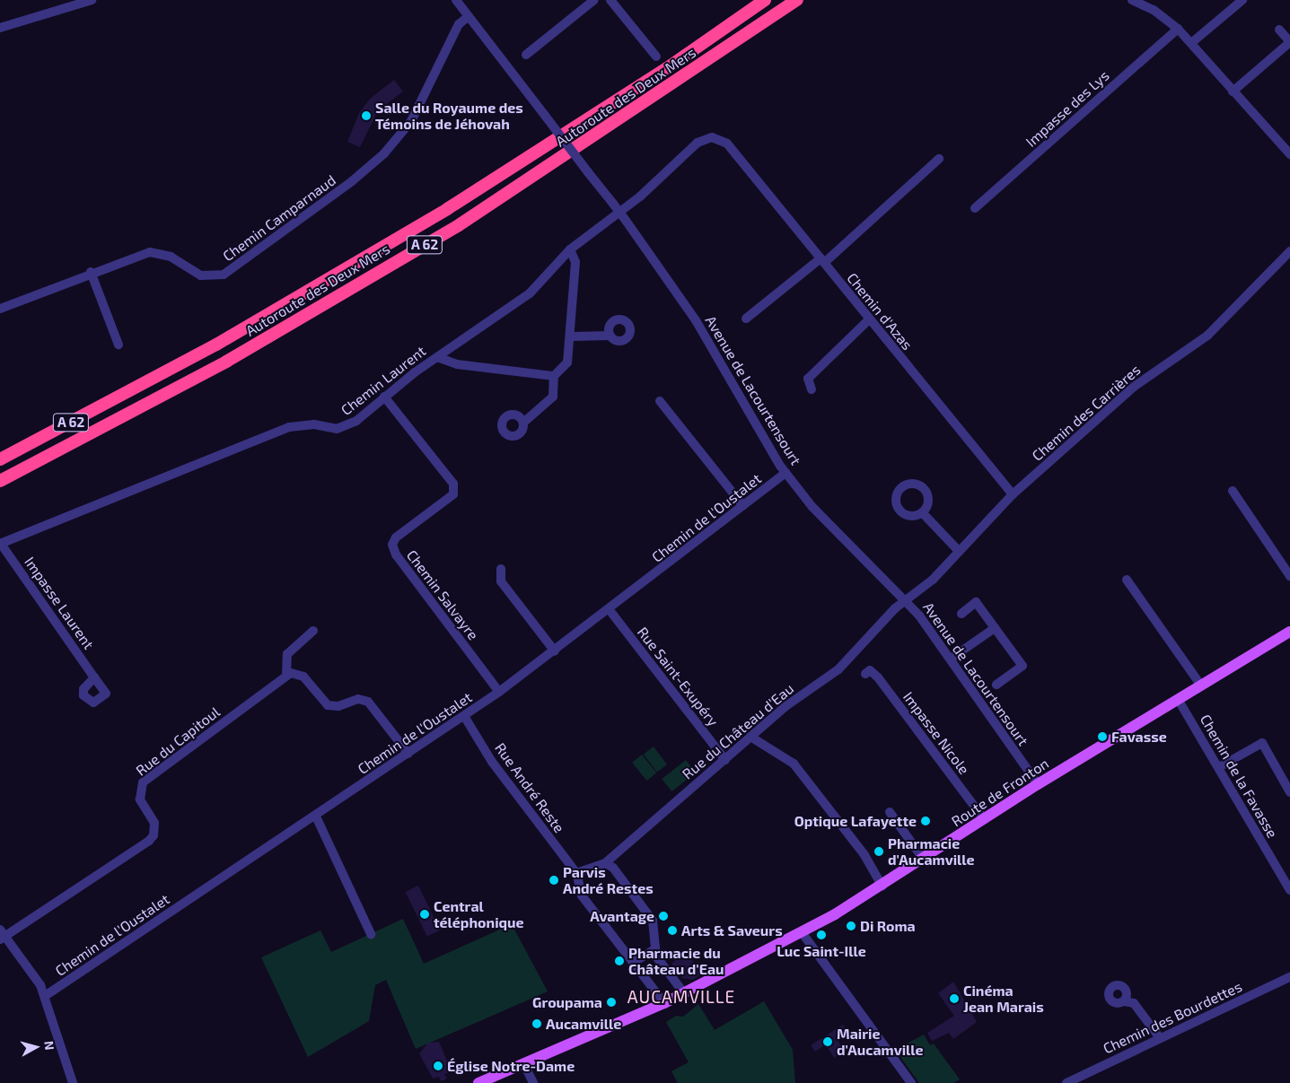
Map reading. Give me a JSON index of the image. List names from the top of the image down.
{
  "streets": {
    "highway": ["Autoroute des Deux Mers", "A 62"],
    "main road": ["Route de Fronton"],
    "street": [
      "Impasse des Lys",
      "Chemin Camparnaud",
      "Chemin d'Azas",
      "Chemin Laurent",
      "Avenue de Lacourtensourt",
      "Chemin des Carrières",
      "Chemin de l'Oustalet",
      "Chemin Salvayre",
      "Impasse Laurent",
      "Rue Saint-Exupéry",
      "Rue du Château d'Eau",
      "Impasse Nicole",
      "Rue du Capitoul",
      "Chemin de la Favasse",
      "Rue André Reste",
      "Chemin des Bourdettes"
    ]
  },
  "crossings": [
    ["Chemin Camparnaud", "Avenue de Lacourtensourt"],
    ["Chemin d'Azas", "Chemin Laurent"],
    ["Chemin d'Azas", "Chemin des Carrières"],
    ["Chemin Laurent", "Chemin Salvayre"],
    ["Chemin Laurent", "Impasse Laurent"],
    ["Avenue de Lacourtensourt", "Chemin des Carrières"],
    ["Avenue de Lacourtensourt", "Chemin de l'Oustalet"],
    ["Avenue de Lacourtensourt", "Rue du Château d'Eau"],
    ["Avenue de Lacourtensourt", "Route de Fronton"],
    ["Chemin des Carrières", "Rue du Château d'Eau"],
    ["Chemin de l'Oustalet", "Chemin Salvayre"],
    ["Chemin de l'Oustalet", "Rue Saint-Exupéry"],
    ["Chemin de l'Oustalet", "Rue André Reste"],
    ["Rue Saint-Exupéry", "Rue du Château d'Eau"],
    ["Impasse Nicole", "Route de Fronton"],
    ["Chemin de la Favasse", "Route de Fronton"]
  ],
  "districts": ["AUCAMVILLE"],
  "places": [
    "Salle du Royaume des Témoins de Jéhovah",
    "Favasse",
    "Optique Lafayette",
    "Pharmacie d'Aucamville",
    "Parvis André Restes",
    "Central téléphonique",
    "Avantage",
    "Di Roma",
    "Arts & Saveurs",
    "Luc Saint-Ille",
    "Pharmacie du Château d'Eau",
    "Cinéma Jean Marais",
    "Groupama",
    "Aucamville",
    "Mairie d'Aucamville",
    "Église Notre-Dame"
  ],
  "north": "right"
}
